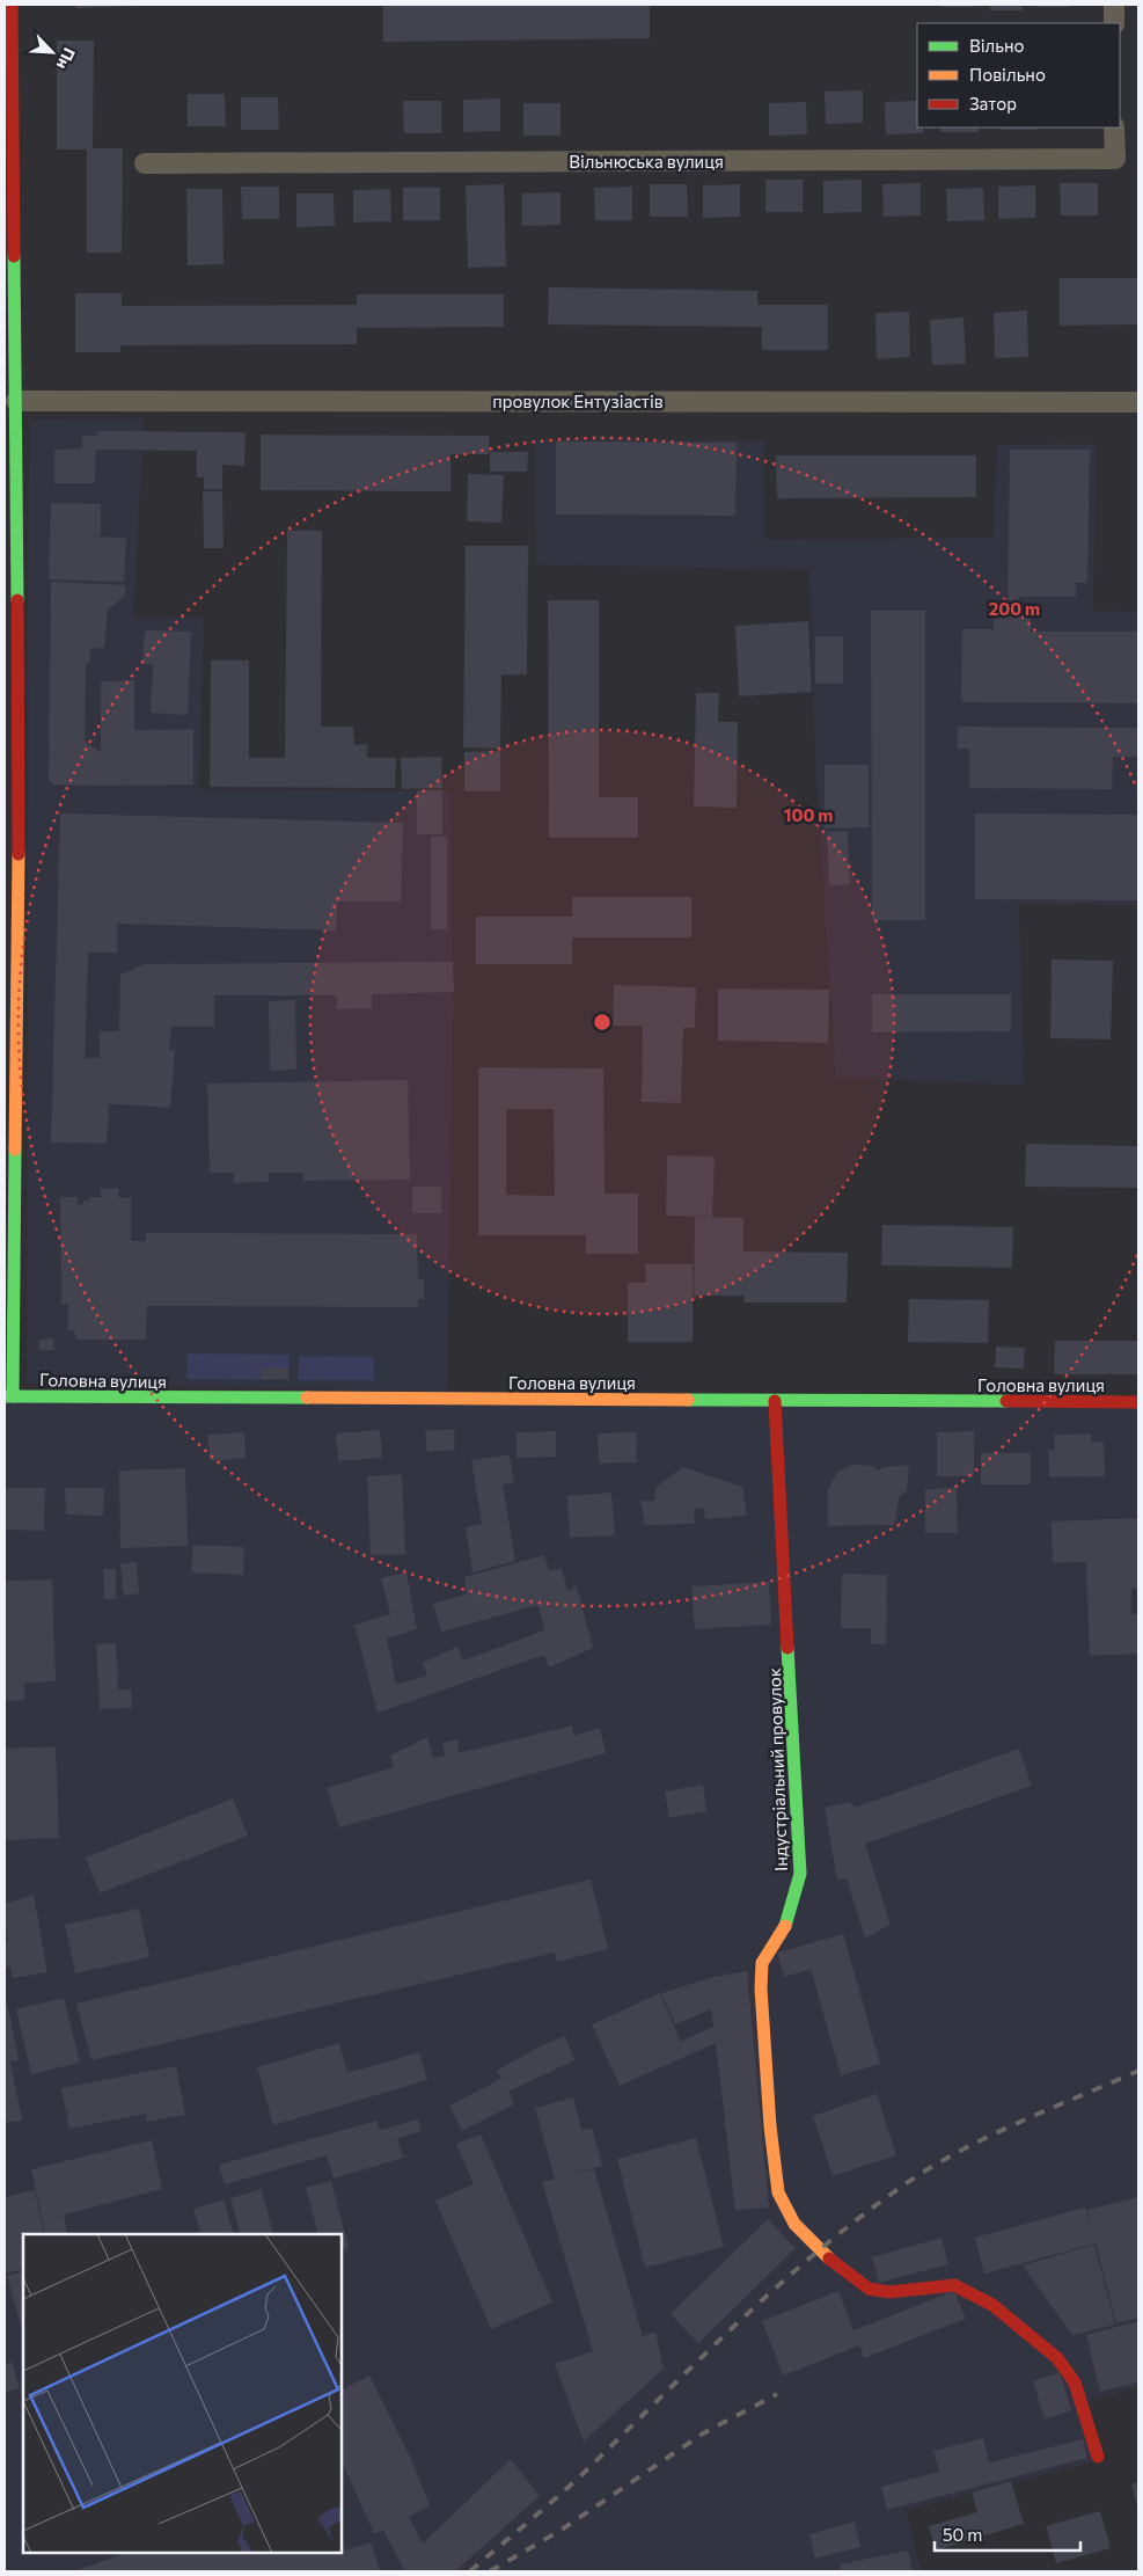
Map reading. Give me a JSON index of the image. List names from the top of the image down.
{
  "streets": {
    "street": [
      "Вільнюська вулиця",
      "провулок Ентузіастів",
      "Головна вулиця",
      "Індустріальний провулок"
    ]
  },
  "crossings": [
    ["Головна вулиця", "Індустріальний провулок"]
  ],
  "legend": ["Вільно", "Повільно", "Затор"],
  "scale_bar": "50 m",
  "north": "bottom right",
  "rings": ["200 m", "100 m"]
}
